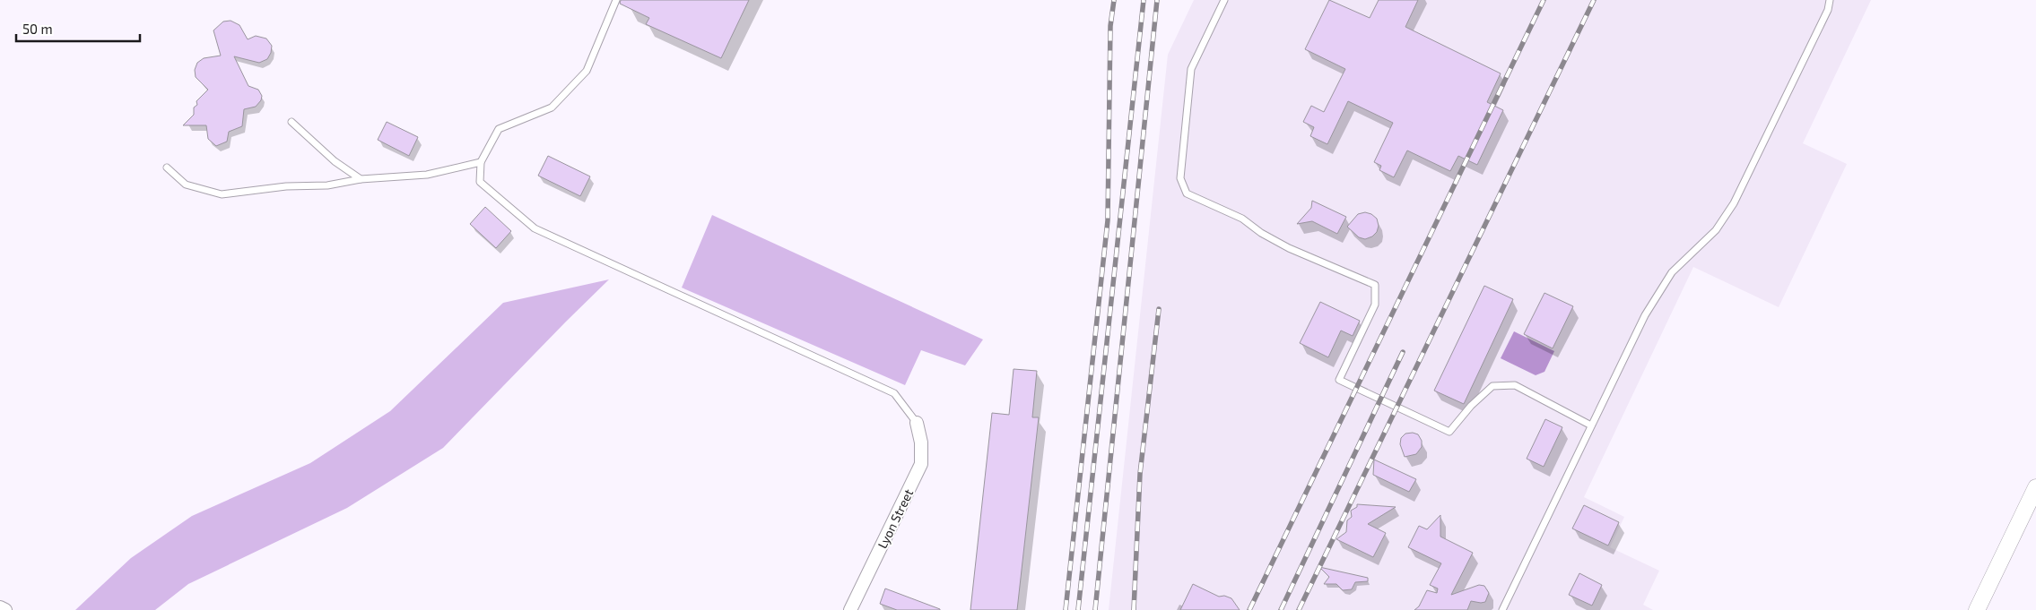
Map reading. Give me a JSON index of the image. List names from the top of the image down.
{
  "streets": {
    "street": ["Lyon Street"]
  },
  "scale_bar": "50 m"
}
